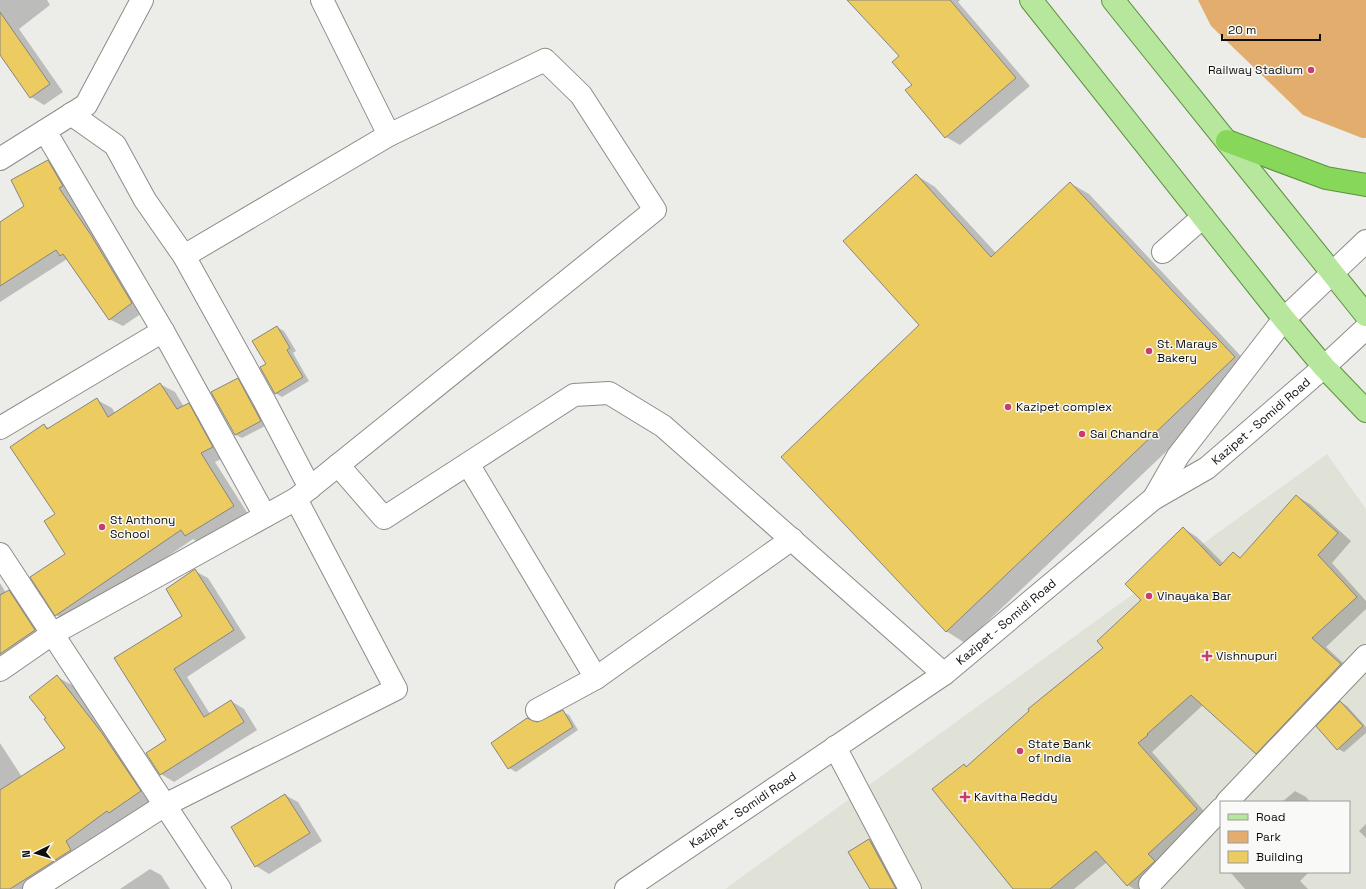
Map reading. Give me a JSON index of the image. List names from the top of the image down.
{
  "streets": {
    "street": ["Kazipet - Somidi Road"]
  },
  "places": {
    "other": [
      "Railway Stadium",
      "St. Marays Bakery",
      "Kazipet complex",
      "Sai Chandra",
      "St Anthony School",
      "Vinayaka Bar",
      "State Bank of India"
    ],
    "health": ["Vishnupuri", "Kavitha Reddy"]
  },
  "legend": ["Road", "Park", "Building"],
  "scale_bar": "20 m",
  "north": "left"
}
